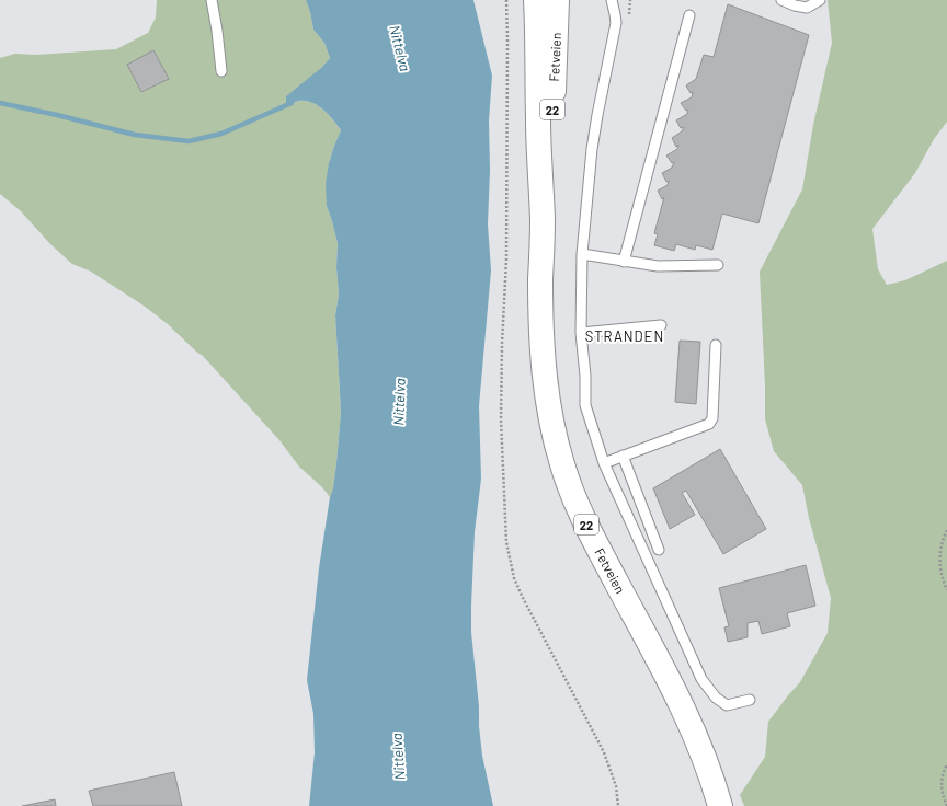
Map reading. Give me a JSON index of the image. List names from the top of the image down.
{
  "streets": {
    "highway": ["Fetveien", "22"]
  },
  "districts": ["STRANDEN"],
  "water": ["Nittelva"]
}
